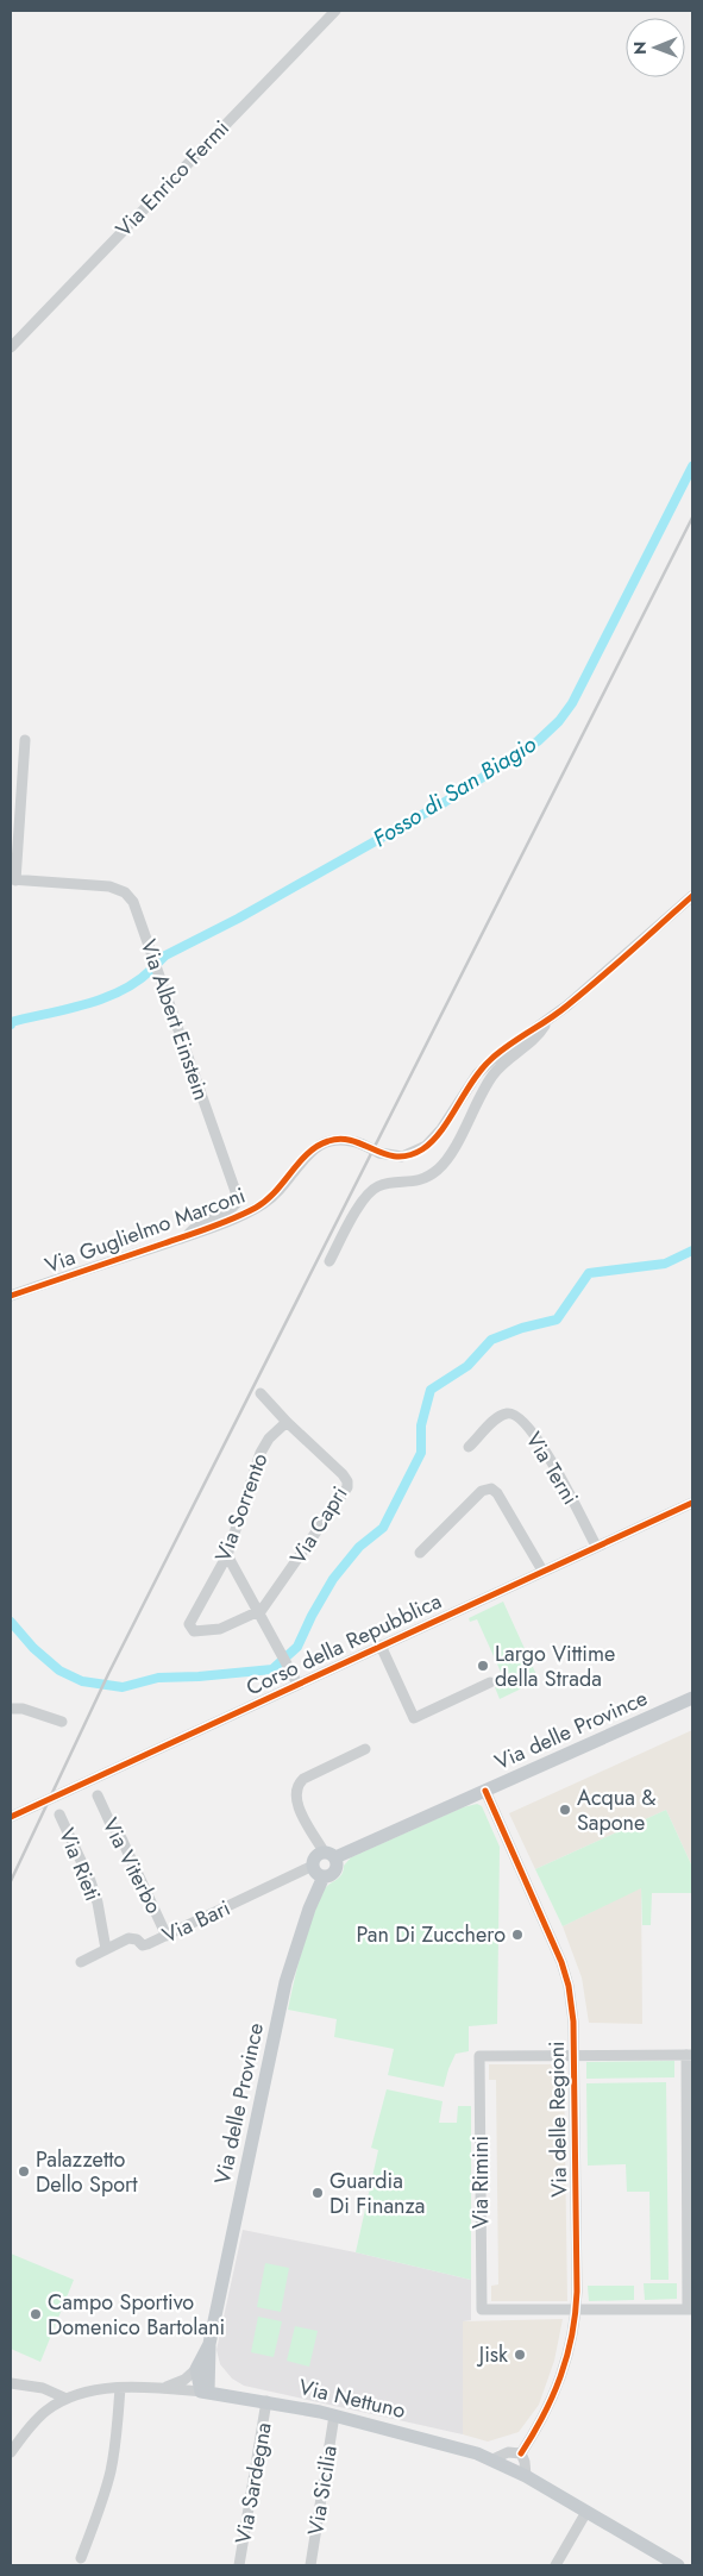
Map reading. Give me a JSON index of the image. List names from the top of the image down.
{
  "streets": {
    "main road": ["Via delle Province", "Via Nettuno"],
    "street": [
      "Via Enrico Fermi",
      "Via Albert Einstein",
      "Via Guglielmo Marconi",
      "Via Terni",
      "Via Sorrento",
      "Via Capri",
      "Corso della Repubblica",
      "Via Rieti",
      "Via Viterbo",
      "Via Bari",
      "Via delle Regioni",
      "Via Rimini",
      "Via Sardegna",
      "Via Sicilia"
    ]
  },
  "crossings": [
    ["Via Albert Einstein", "Via Guglielmo Marconi"],
    ["Via Terni", "Corso della Repubblica"],
    ["Via Sorrento", "Via Capri"],
    ["Via delle Province", "Via Bari"],
    ["Via delle Province", "Via delle Regioni"],
    ["Via delle Province", "Via Nettuno"],
    ["Via Rieti", "Via Bari"],
    ["Via Viterbo", "Via Bari"],
    ["Via delle Regioni", "Via Rimini"],
    ["Via Nettuno", "Via Sardegna"],
    ["Via Nettuno", "Via Sicilia"]
  ],
  "water": ["Fosso di San Biagio"],
  "places": [
    "Largo Vittime della Strada",
    "Acqua & Sapone",
    "Pan Di Zucchero",
    "Palazzetto Dello Sport",
    "Guardia Di Finanza",
    "Campo Sportivo Domenico Bartolani",
    "Jisk"
  ],
  "north": "left"
}
